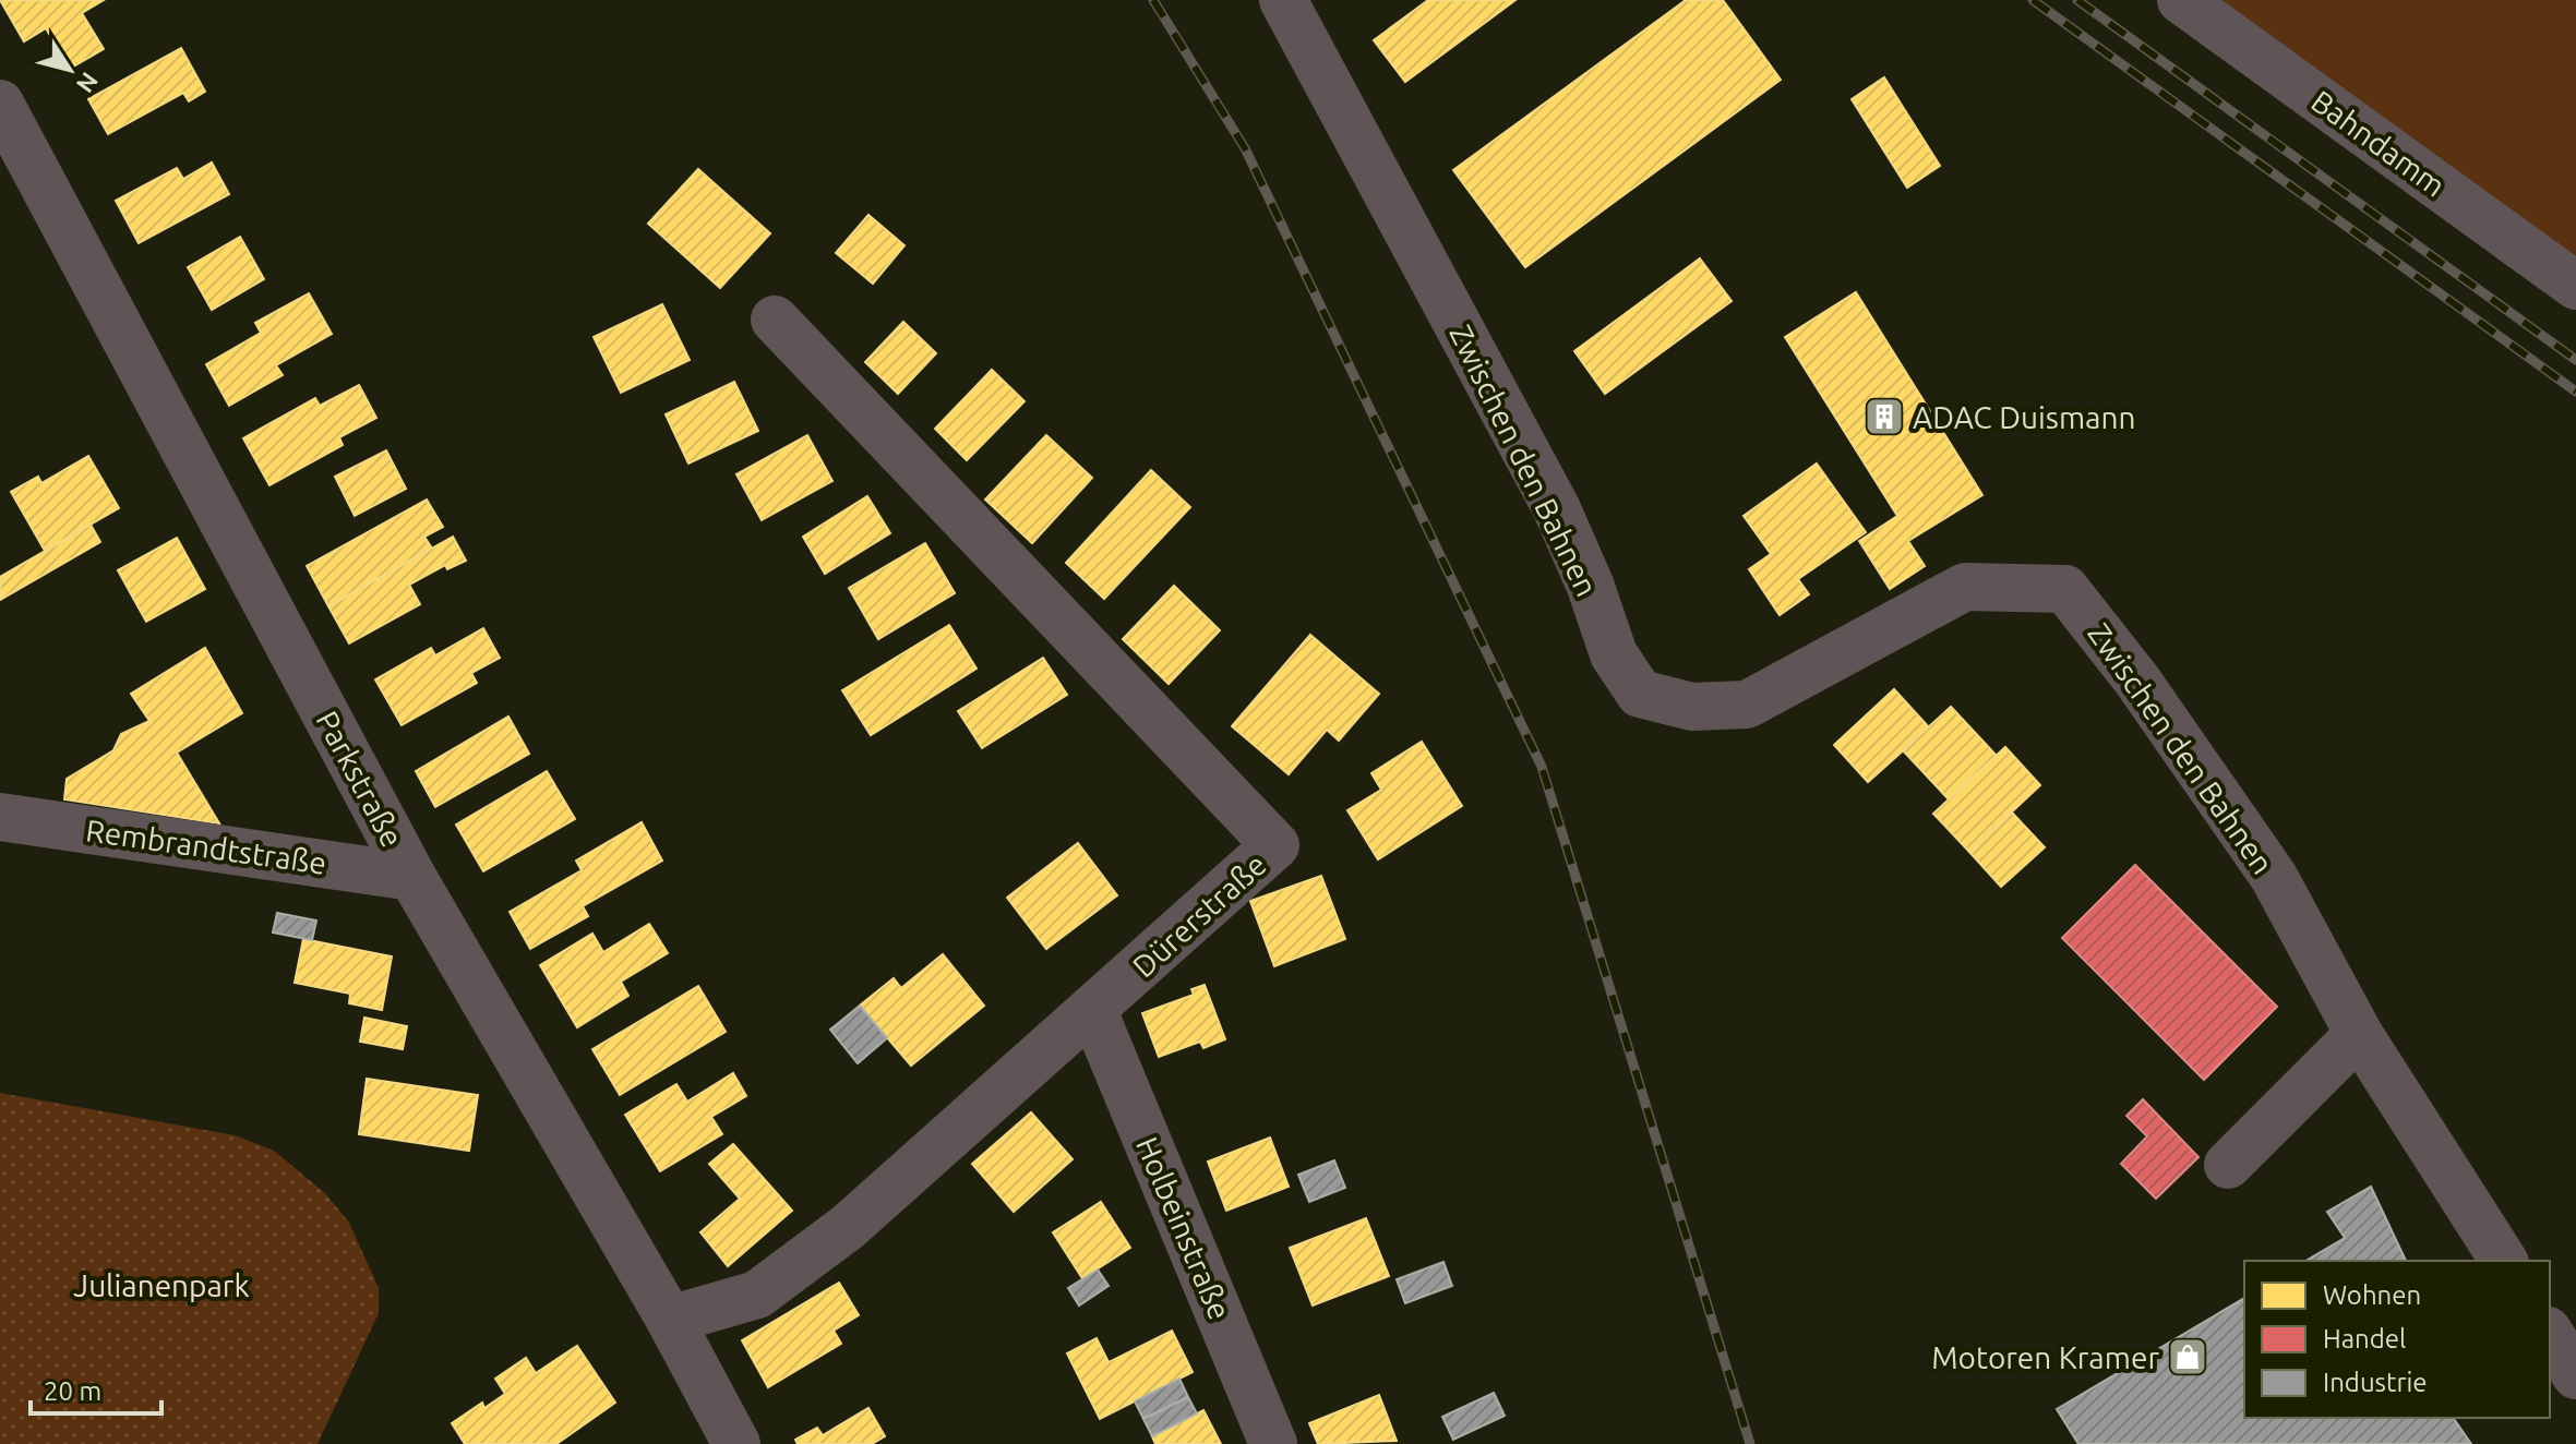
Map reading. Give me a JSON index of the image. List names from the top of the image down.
{
  "streets": {
    "street": [
      "Bahndamm",
      "Zwischen den Bahnen",
      "Parkstraße",
      "Rembrandtstraße",
      "Dürerstraße",
      "Holbeinstraße"
    ]
  },
  "crossings": [
    ["Parkstraße", "Rembrandtstraße"],
    ["Parkstraße", "Dürerstraße"],
    ["Dürerstraße", "Holbeinstraße"]
  ],
  "parks": ["Julianenpark"],
  "places": {
    "building": ["ADAC Duismann"],
    "shop": ["Motoren Kramer"]
  },
  "legend": ["Wohnen", "Handel", "Industrie"],
  "scale_bar": "20 m",
  "north": "bottom right"
}
